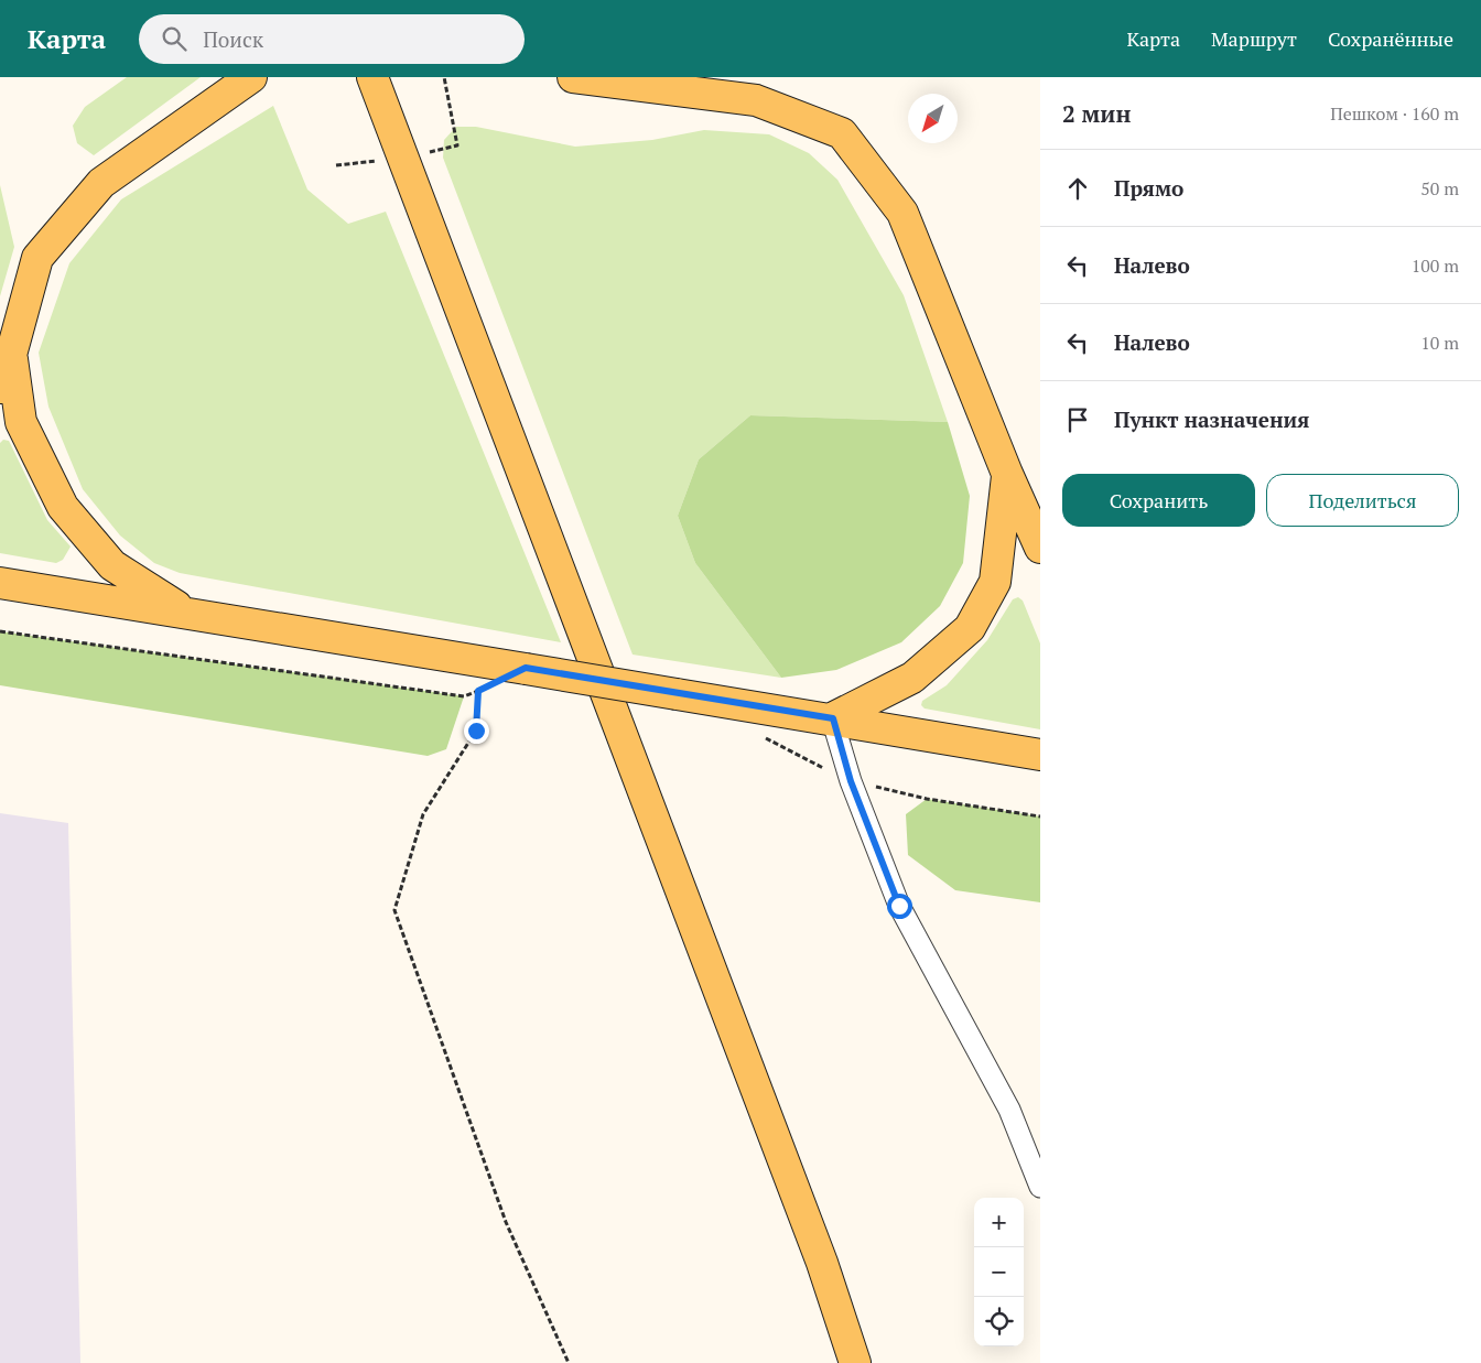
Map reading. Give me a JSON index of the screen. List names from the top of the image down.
{
  "north": "bottom left",
  "page": {
    "header": "Карта",
    "search": "Поиск",
    "nav": ["Карта", "Маршрут", "Сохранённые"],
    "heading": ["2 мин", "Пешком · 160 m"],
    "list": [
      ["Прямо", "50 m"],
      ["Налево", "100 m"],
      ["Налево", "10 m"],
      "Пункт назначения"
    ],
    "buttons": ["Сохранить", "Поделиться"],
    "map_buttons": ["+", "−"]
  }
}
